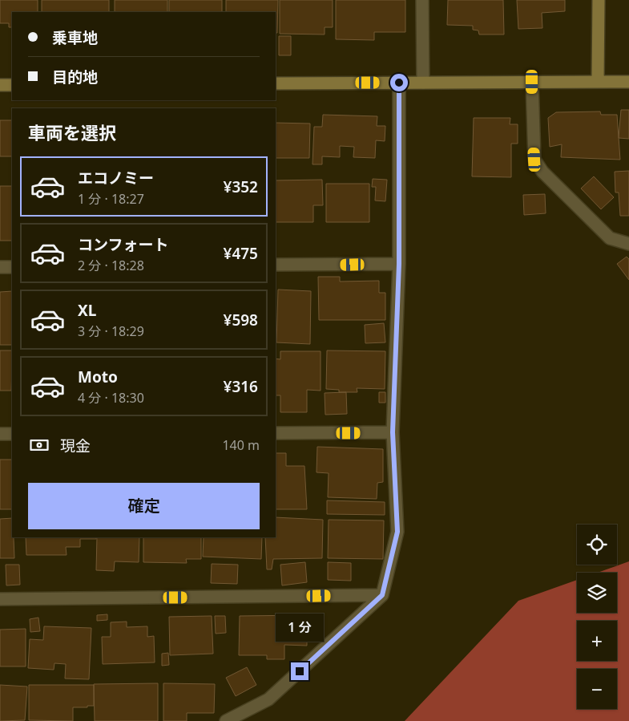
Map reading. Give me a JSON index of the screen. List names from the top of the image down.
{
  "page": {
    "banner": ["乗車地", "目的地"],
    "heading": "車両を選択",
    "list": [
      {
        "name": "エコノミー",
        "note": "1 分 · 18:27",
        "value": "¥352"
      },
      {
        "name": "コンフォート",
        "note": "2 分 · 18:28",
        "value": "¥475"
      },
      {
        "name": "XL",
        "note": "3 分 · 18:29",
        "value": "¥598"
      },
      {
        "name": "Moto",
        "note": "4 分 · 18:30",
        "value": "¥316"
      }
    ],
    "pay": ["現金", "140 m"],
    "buttons": "確定",
    "map_buttons": ["+", "−"],
    "bubble": "1 分"
  }
}
